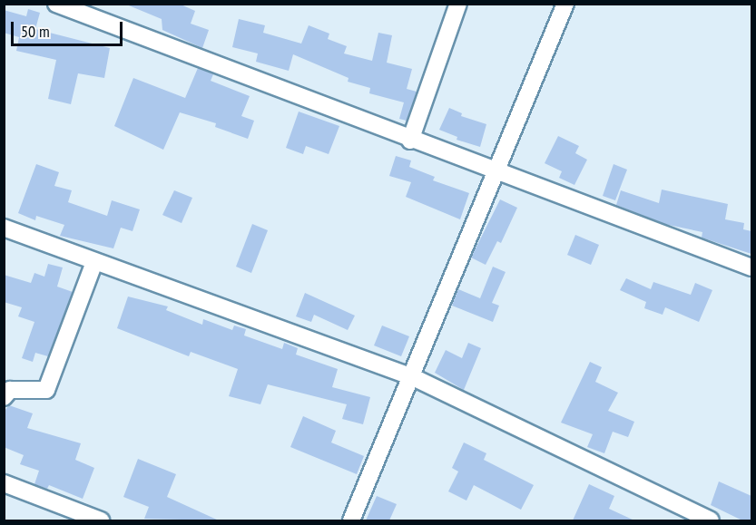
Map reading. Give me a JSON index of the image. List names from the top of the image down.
{
  "scale_bar": "50 m"
}
